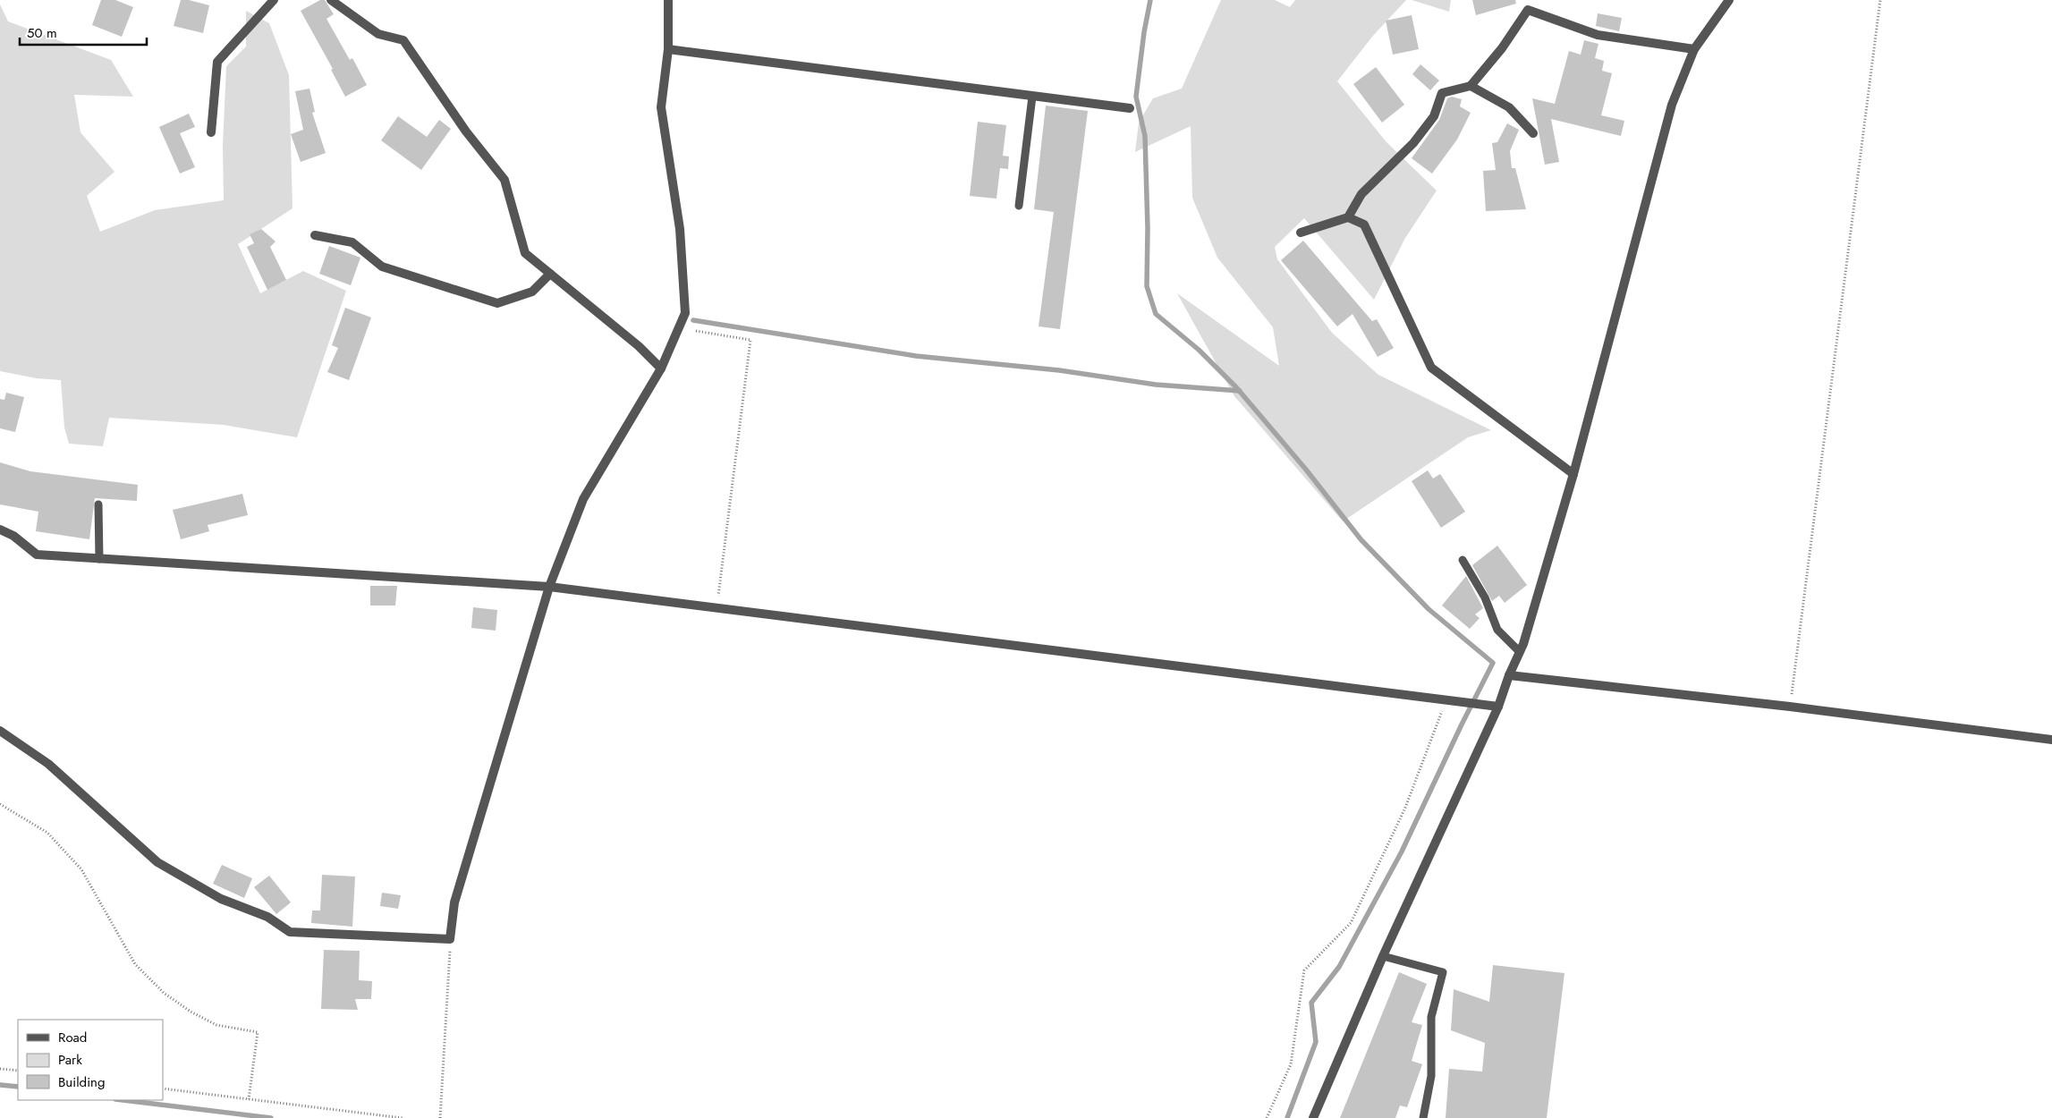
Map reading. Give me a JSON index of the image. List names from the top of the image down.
{
  "legend": ["Road", "Park", "Building"],
  "scale_bar": "50 m"
}
